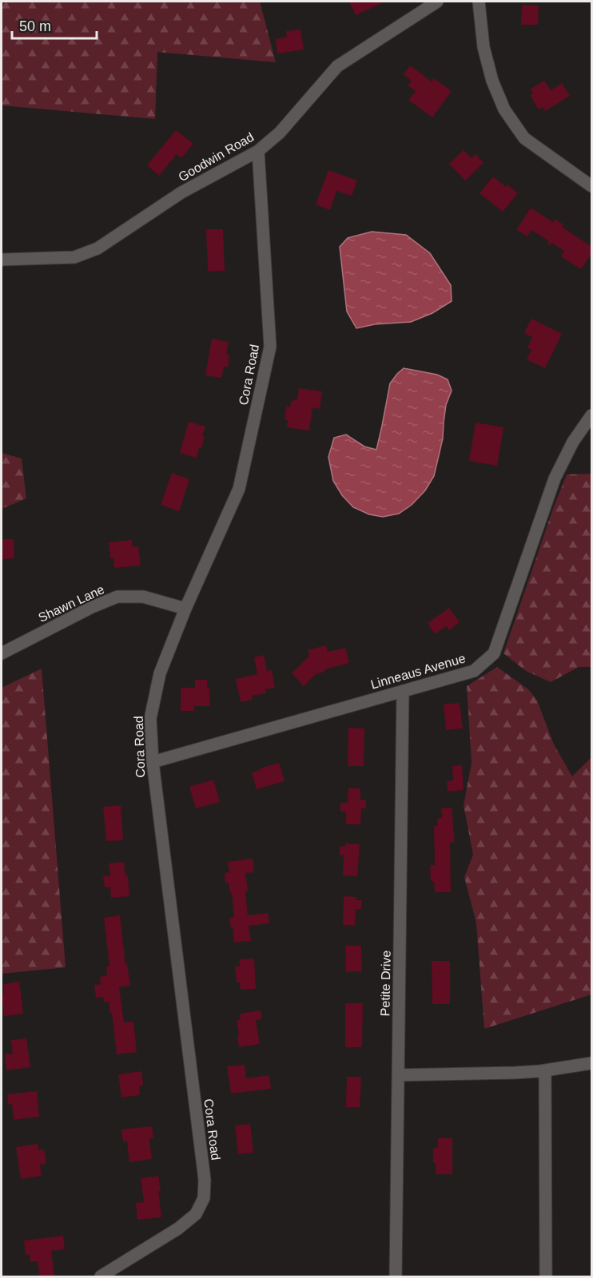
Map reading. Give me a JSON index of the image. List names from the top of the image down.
{
  "streets": {
    "street": [
      "Goodwin Road",
      "Cora Road",
      "Shawn Lane",
      "Linneaus Avenue",
      "Petite Drive"
    ]
  },
  "crossings": [
    ["Goodwin Road", "Cora Road"],
    ["Cora Road", "Shawn Lane"],
    ["Cora Road", "Linneaus Avenue"],
    ["Linneaus Avenue", "Petite Drive"]
  ],
  "scale_bar": "50 m"
}
